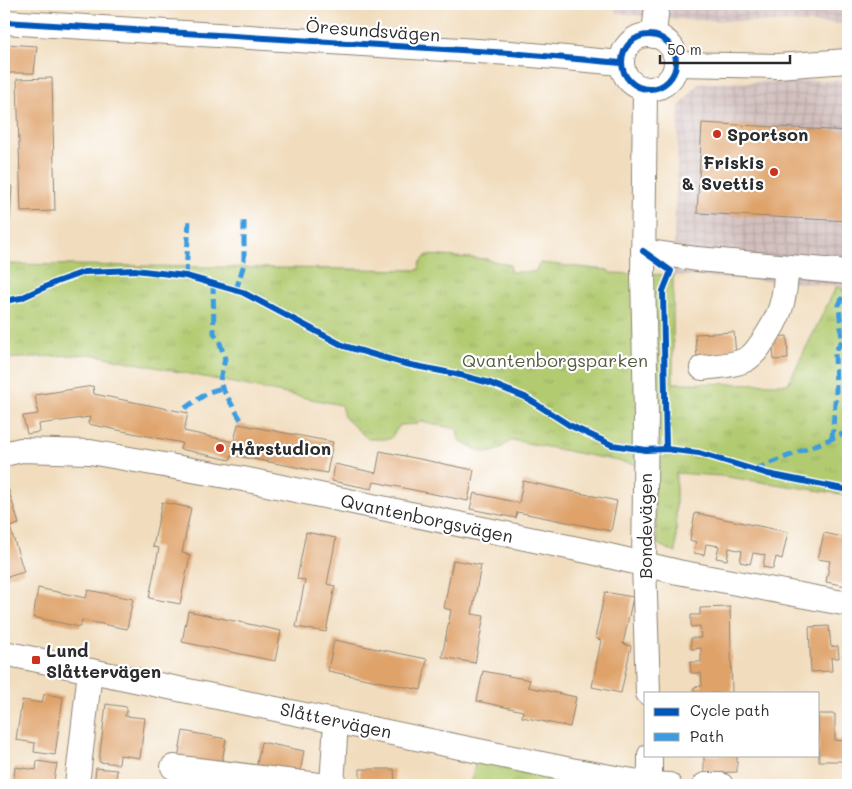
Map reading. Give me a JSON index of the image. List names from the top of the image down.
{
  "streets": {
    "street": [
      "Öresundsvägen",
      "Qvantenborgsvägen",
      "Bondevägen",
      "Slåttervägen"
    ]
  },
  "crossings": [
    ["Öresundsvägen", "Bondevägen"],
    ["Qvantenborgsvägen", "Bondevägen"]
  ],
  "parks": ["Qvantenborgsparken"],
  "places": {
    "other": ["Sportson", "Friskis & Svettis", "Hårstudion"],
    "transit": ["Lund Slåttervägen"]
  },
  "legend": ["Cycle path", "Path"],
  "scale_bar": "50 m"
}
